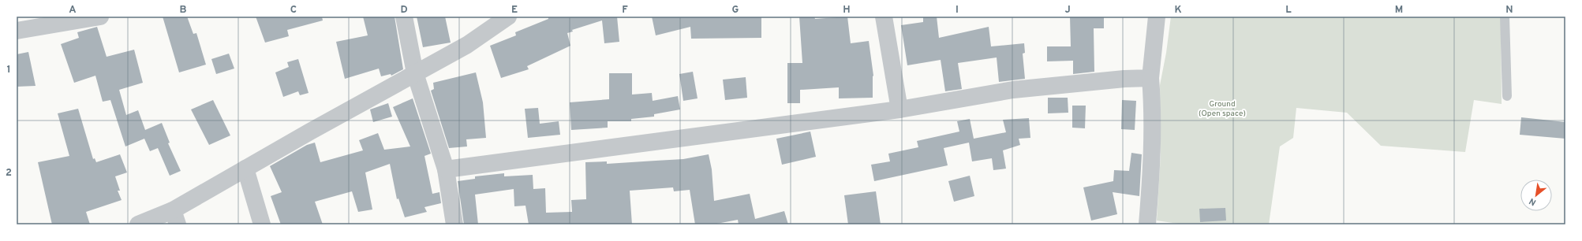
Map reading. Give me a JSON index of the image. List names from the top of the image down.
{
  "parks": ["Ground (Open space)"],
  "north": "bottom left",
  "grid": {
    "columns": [
      "A",
      "B",
      "C",
      "D",
      "E",
      "F",
      "G",
      "H",
      "I",
      "J",
      "K",
      "L",
      "M",
      "N"
    ],
    "rows": ["1", "2"]
  }
}
